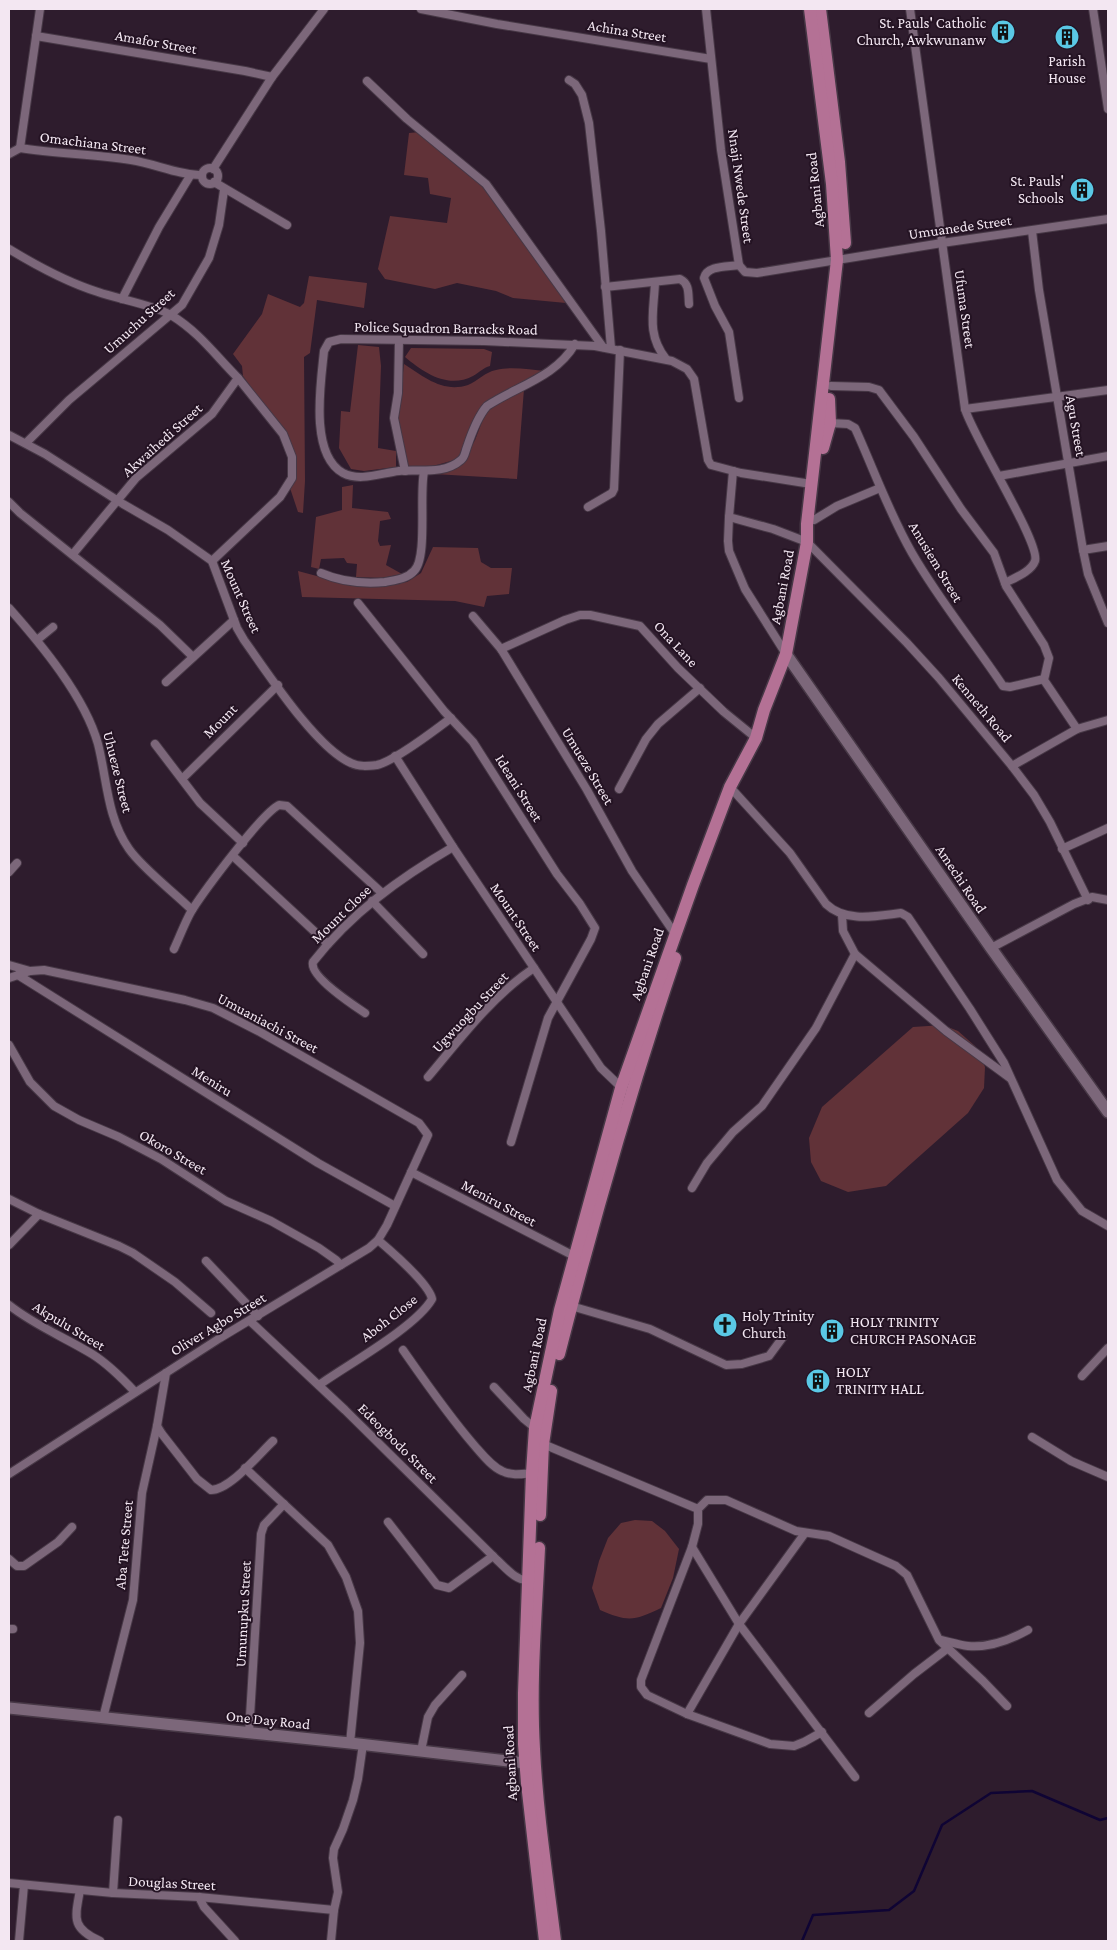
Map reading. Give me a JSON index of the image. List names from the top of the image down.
{
  "streets": {
    "main road": ["Agbani Road", "Amechi Road", "One Day Road"],
    "street": [
      "Achina Street",
      "Amafor Street",
      "Omachiana Street",
      "Nnaji Nwede Street",
      "Umuanede Street",
      "Ufuma Street",
      "Umuchu Street",
      "Police Squadron Barracks Road",
      "Agu Street",
      "Akwaihedi Street",
      "Anusiem Street",
      "Mount Street",
      "Ona Lane",
      "Kenneth Road",
      "Mount",
      "Umueze Street",
      "Uhueze Street",
      "Ideani Street",
      "Mount Close",
      "Ugwuogbu Street",
      "Umuaniachi Street",
      "Meniru",
      "Okoro Street",
      "Meniru Street",
      "Aboh Close",
      "Oliver Agbo Street",
      "Akpulu Street",
      "Edeogbodo Street",
      "Aba Tete Street",
      "Umunupku Street",
      "Douglas Street"
    ]
  },
  "crossings": [
    ["Achina Street", "Nnaji Nwede Street"],
    ["Nnaji Nwede Street", "Agbani Road"],
    ["Nnaji Nwede Street", "Umuanede Street"],
    ["Agbani Road", "Umuanede Street"],
    ["Agbani Road", "Anusiem Street"],
    ["Agbani Road", "Mount Street"],
    ["Agbani Road", "Ona Lane"],
    ["Agbani Road", "Kenneth Road"],
    ["Agbani Road", "Umueze Street"],
    ["Agbani Road", "Amechi Road"],
    ["Agbani Road", "Meniru Street"],
    ["Agbani Road", "Edeogbodo Street"],
    ["Agbani Road", "One Day Road"],
    ["Umuanede Street", "Ufuma Street"],
    ["Umuanede Street", "Agu Street"],
    ["Umuchu Street", "Mount Street"],
    ["Akwaihedi Street", "Mount Street"],
    ["Mount Street", "Mount"],
    ["Mount Street", "Ideani Street"],
    ["Mount Street", "Mount Close"],
    ["Mount Street", "Ugwuogbu Street"],
    ["Ona Lane", "Umueze Street"],
    ["Umuaniachi Street", "Meniru"],
    ["Umuaniachi Street", "Meniru Street"],
    ["Umuaniachi Street", "Oliver Agbo Street"],
    ["Meniru", "Oliver Agbo Street"],
    ["Okoro Street", "Oliver Agbo Street"],
    ["Meniru Street", "Oliver Agbo Street"],
    ["Aboh Close", "Oliver Agbo Street"],
    ["Aboh Close", "Edeogbodo Street"],
    ["Oliver Agbo Street", "Akpulu Street"],
    ["Oliver Agbo Street", "Edeogbodo Street"],
    ["Oliver Agbo Street", "Aba Tete Street"],
    ["Aba Tete Street", "One Day Road"],
    ["Umunupku Street", "One Day Road"]
  ],
  "places": {
    "building": [
      "St. Pauls' Catholic Church, Awkwunanw",
      "Parish House",
      "St. Pauls' Schools",
      "HOLY TRINITY CHURCH PASONAGE",
      "HOLY TRINITY HALL"
    ],
    "church": ["Holy Trinity Church"]
  }
}
